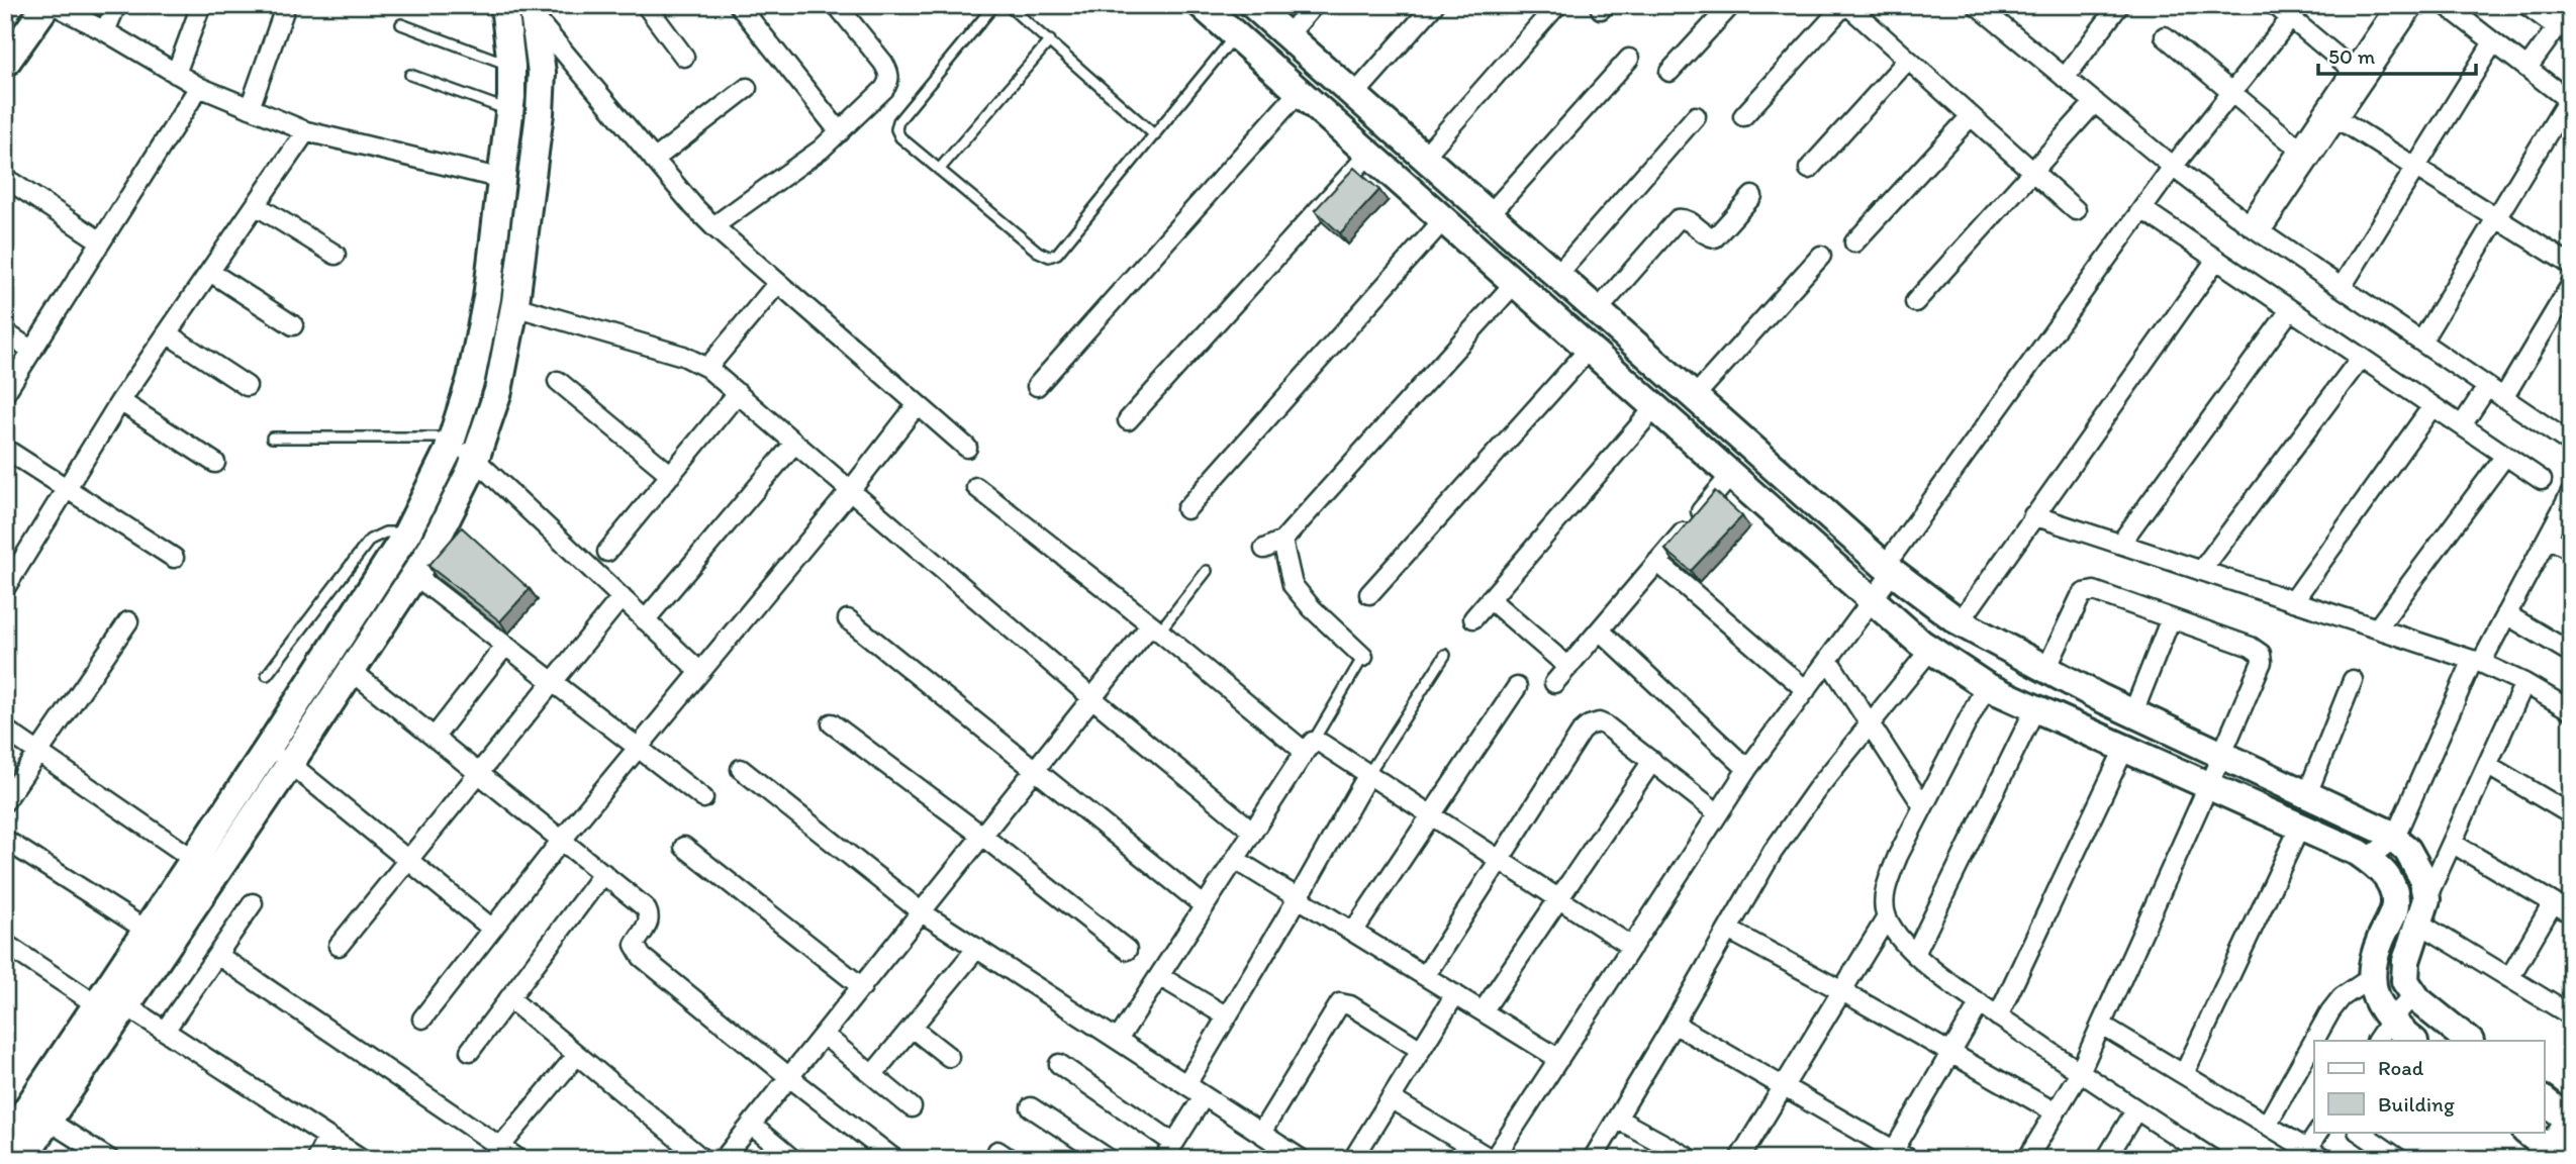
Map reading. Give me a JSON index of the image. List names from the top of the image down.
{
  "legend": ["Road", "Building"],
  "scale_bar": "50 m"
}
